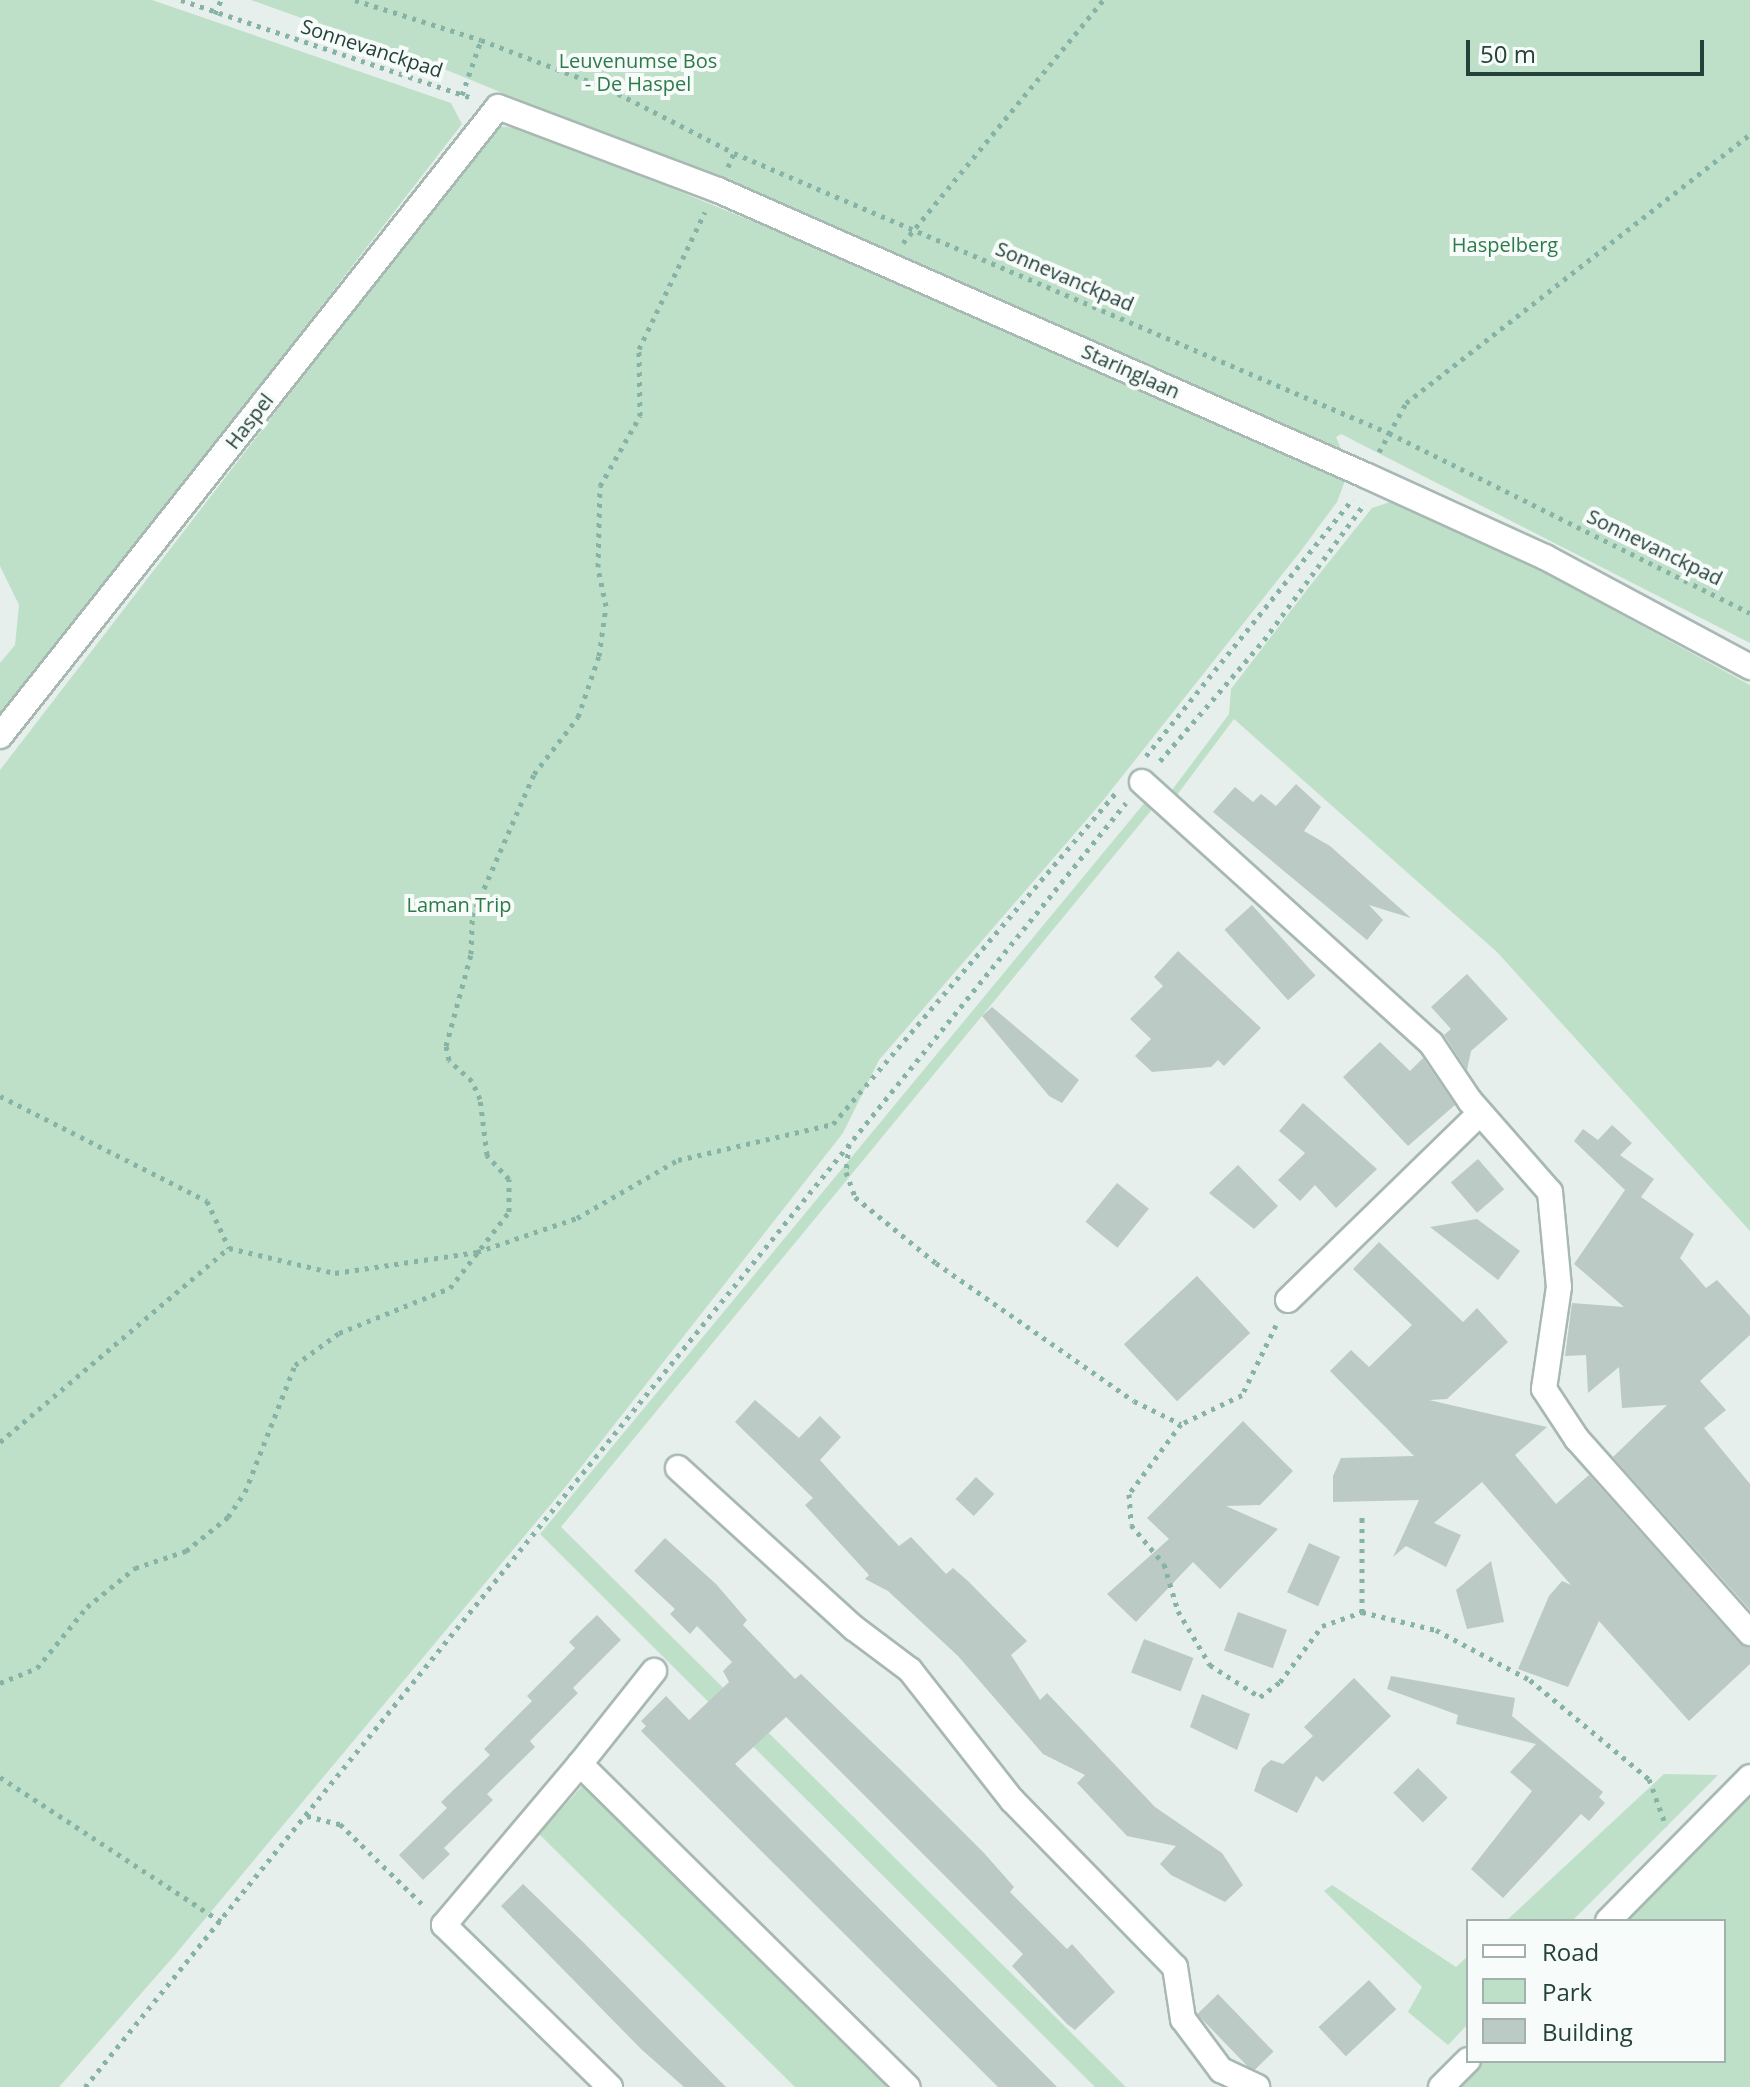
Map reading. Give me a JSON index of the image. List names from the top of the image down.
{
  "streets": {
    "street": ["Staringlaan", "Haspel"],
    "path": ["Sonnevanckpad"]
  },
  "crossings": [
    ["Staringlaan", "Haspel"]
  ],
  "parks": ["Leuvenumse Bos - De Haspel", "Haspelberg", "Laman Trip"],
  "legend": ["Road", "Park", "Building"],
  "scale_bar": "50 m"
}
